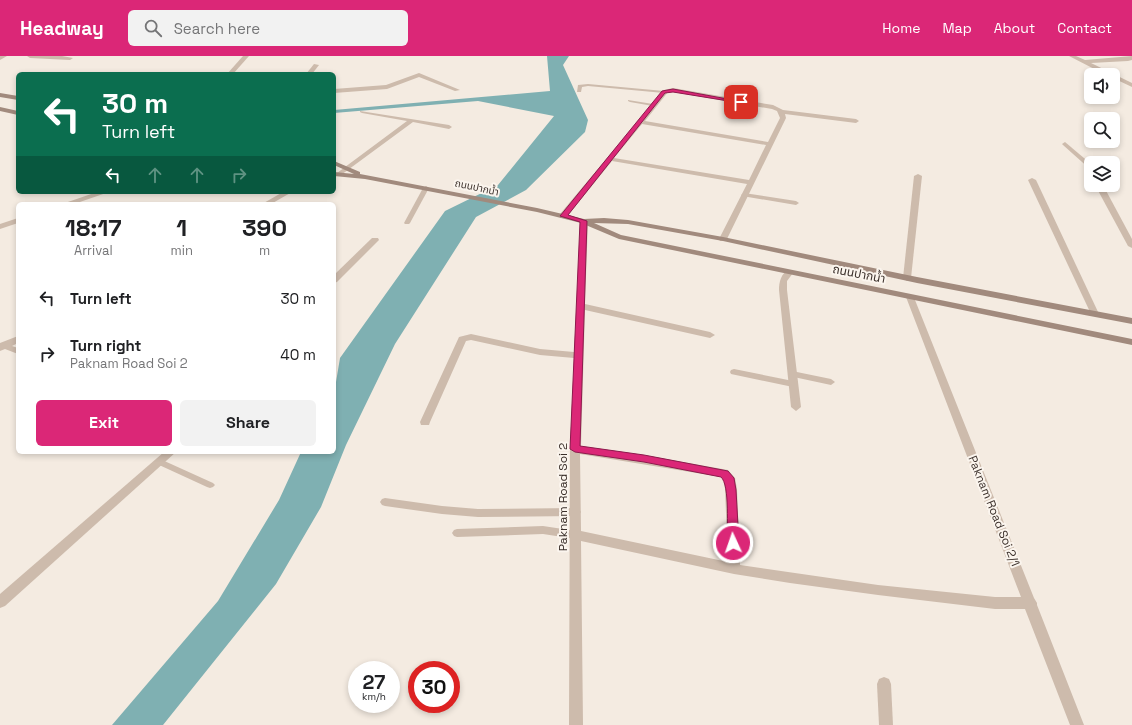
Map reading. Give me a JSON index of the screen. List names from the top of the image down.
{
  "streets": {
    "street": ["ถนนปากน้ำ", "Paknam Road Soi 2", "Paknam Road Soi 2/1"]
  },
  "crossings": [
    ["ถนนปากน้ำ", "Paknam Road Soi 2"],
    ["ถนนปากน้ำ", "Paknam Road Soi 2/1"]
  ],
  "page": {
    "header": "Headway",
    "search": "Search here",
    "nav": [
      "Home",
      "Map",
      "About",
      "Contact"
    ],
    "turn": ["30 m", "Turn left"],
    "eta": [
      "18:17",
      "Arrival",
      "1",
      "min",
      "390",
      "m"
    ],
    "list": [
      {
        "name": "Turn left",
        "value": "30 m"
      },
      {
        "name": "Turn right",
        "note": "Paknam Road Soi 2",
        "value": "40 m"
      }
    ],
    "buttons": ["Exit", "Share"],
    "speed": "27 km/h",
    "limit": "30"
  }
}
